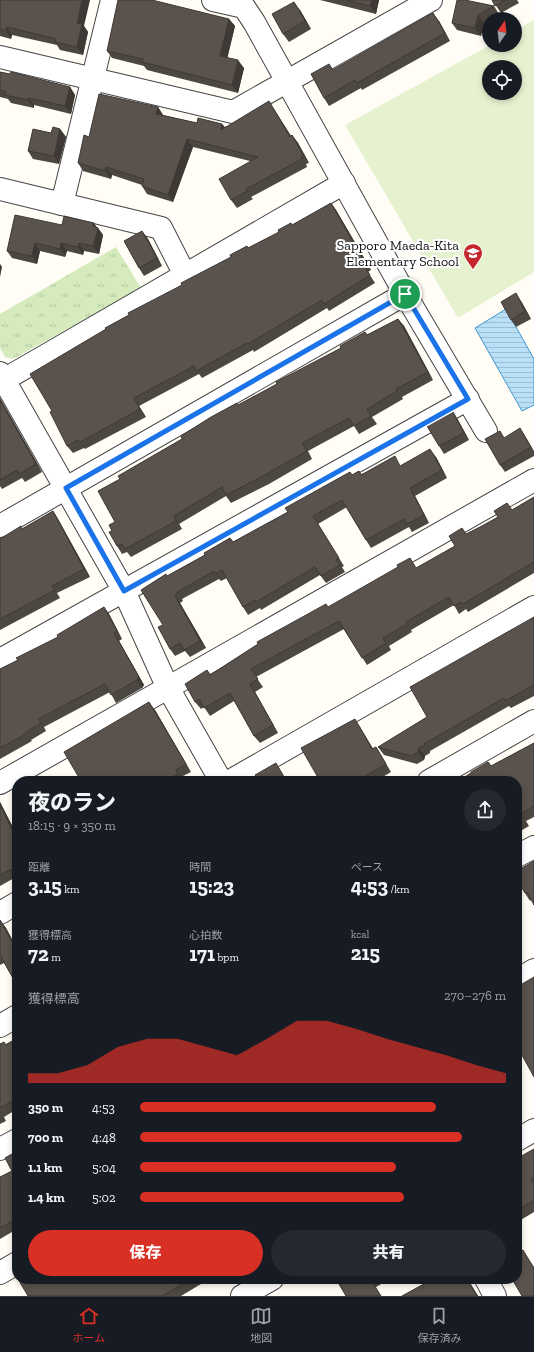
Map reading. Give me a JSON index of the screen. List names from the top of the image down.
{
  "places": {
    "school or university": ["Sapporo Maeda-Kita Elementary School"]
  },
  "north": "top",
  "page": {
    "heading": ["夜のラン", "18:15 · 9 × 350 m"],
    "stats": [
      ["距離", "3.15 km"],
      ["時間", "15:23"],
      ["ペース", "4:53 /km"],
      ["獲得標高", "72 m"],
      ["心拍数", "171 bpm"],
      ["kcal", "215"]
    ],
    "chart": ["獲得標高", "270–276 m"],
    "list": [
      {
        "name": "350 m",
        "note": "4:53"
      },
      {
        "name": "700 m",
        "note": "4:48"
      },
      {
        "name": "1.1 km",
        "note": "5:04"
      },
      {
        "name": "1.4 km",
        "note": "5:02"
      }
    ],
    "buttons": ["保存", "共有"],
    "tabs": ["ホーム", "地図", "保存済み"]
  }
}
